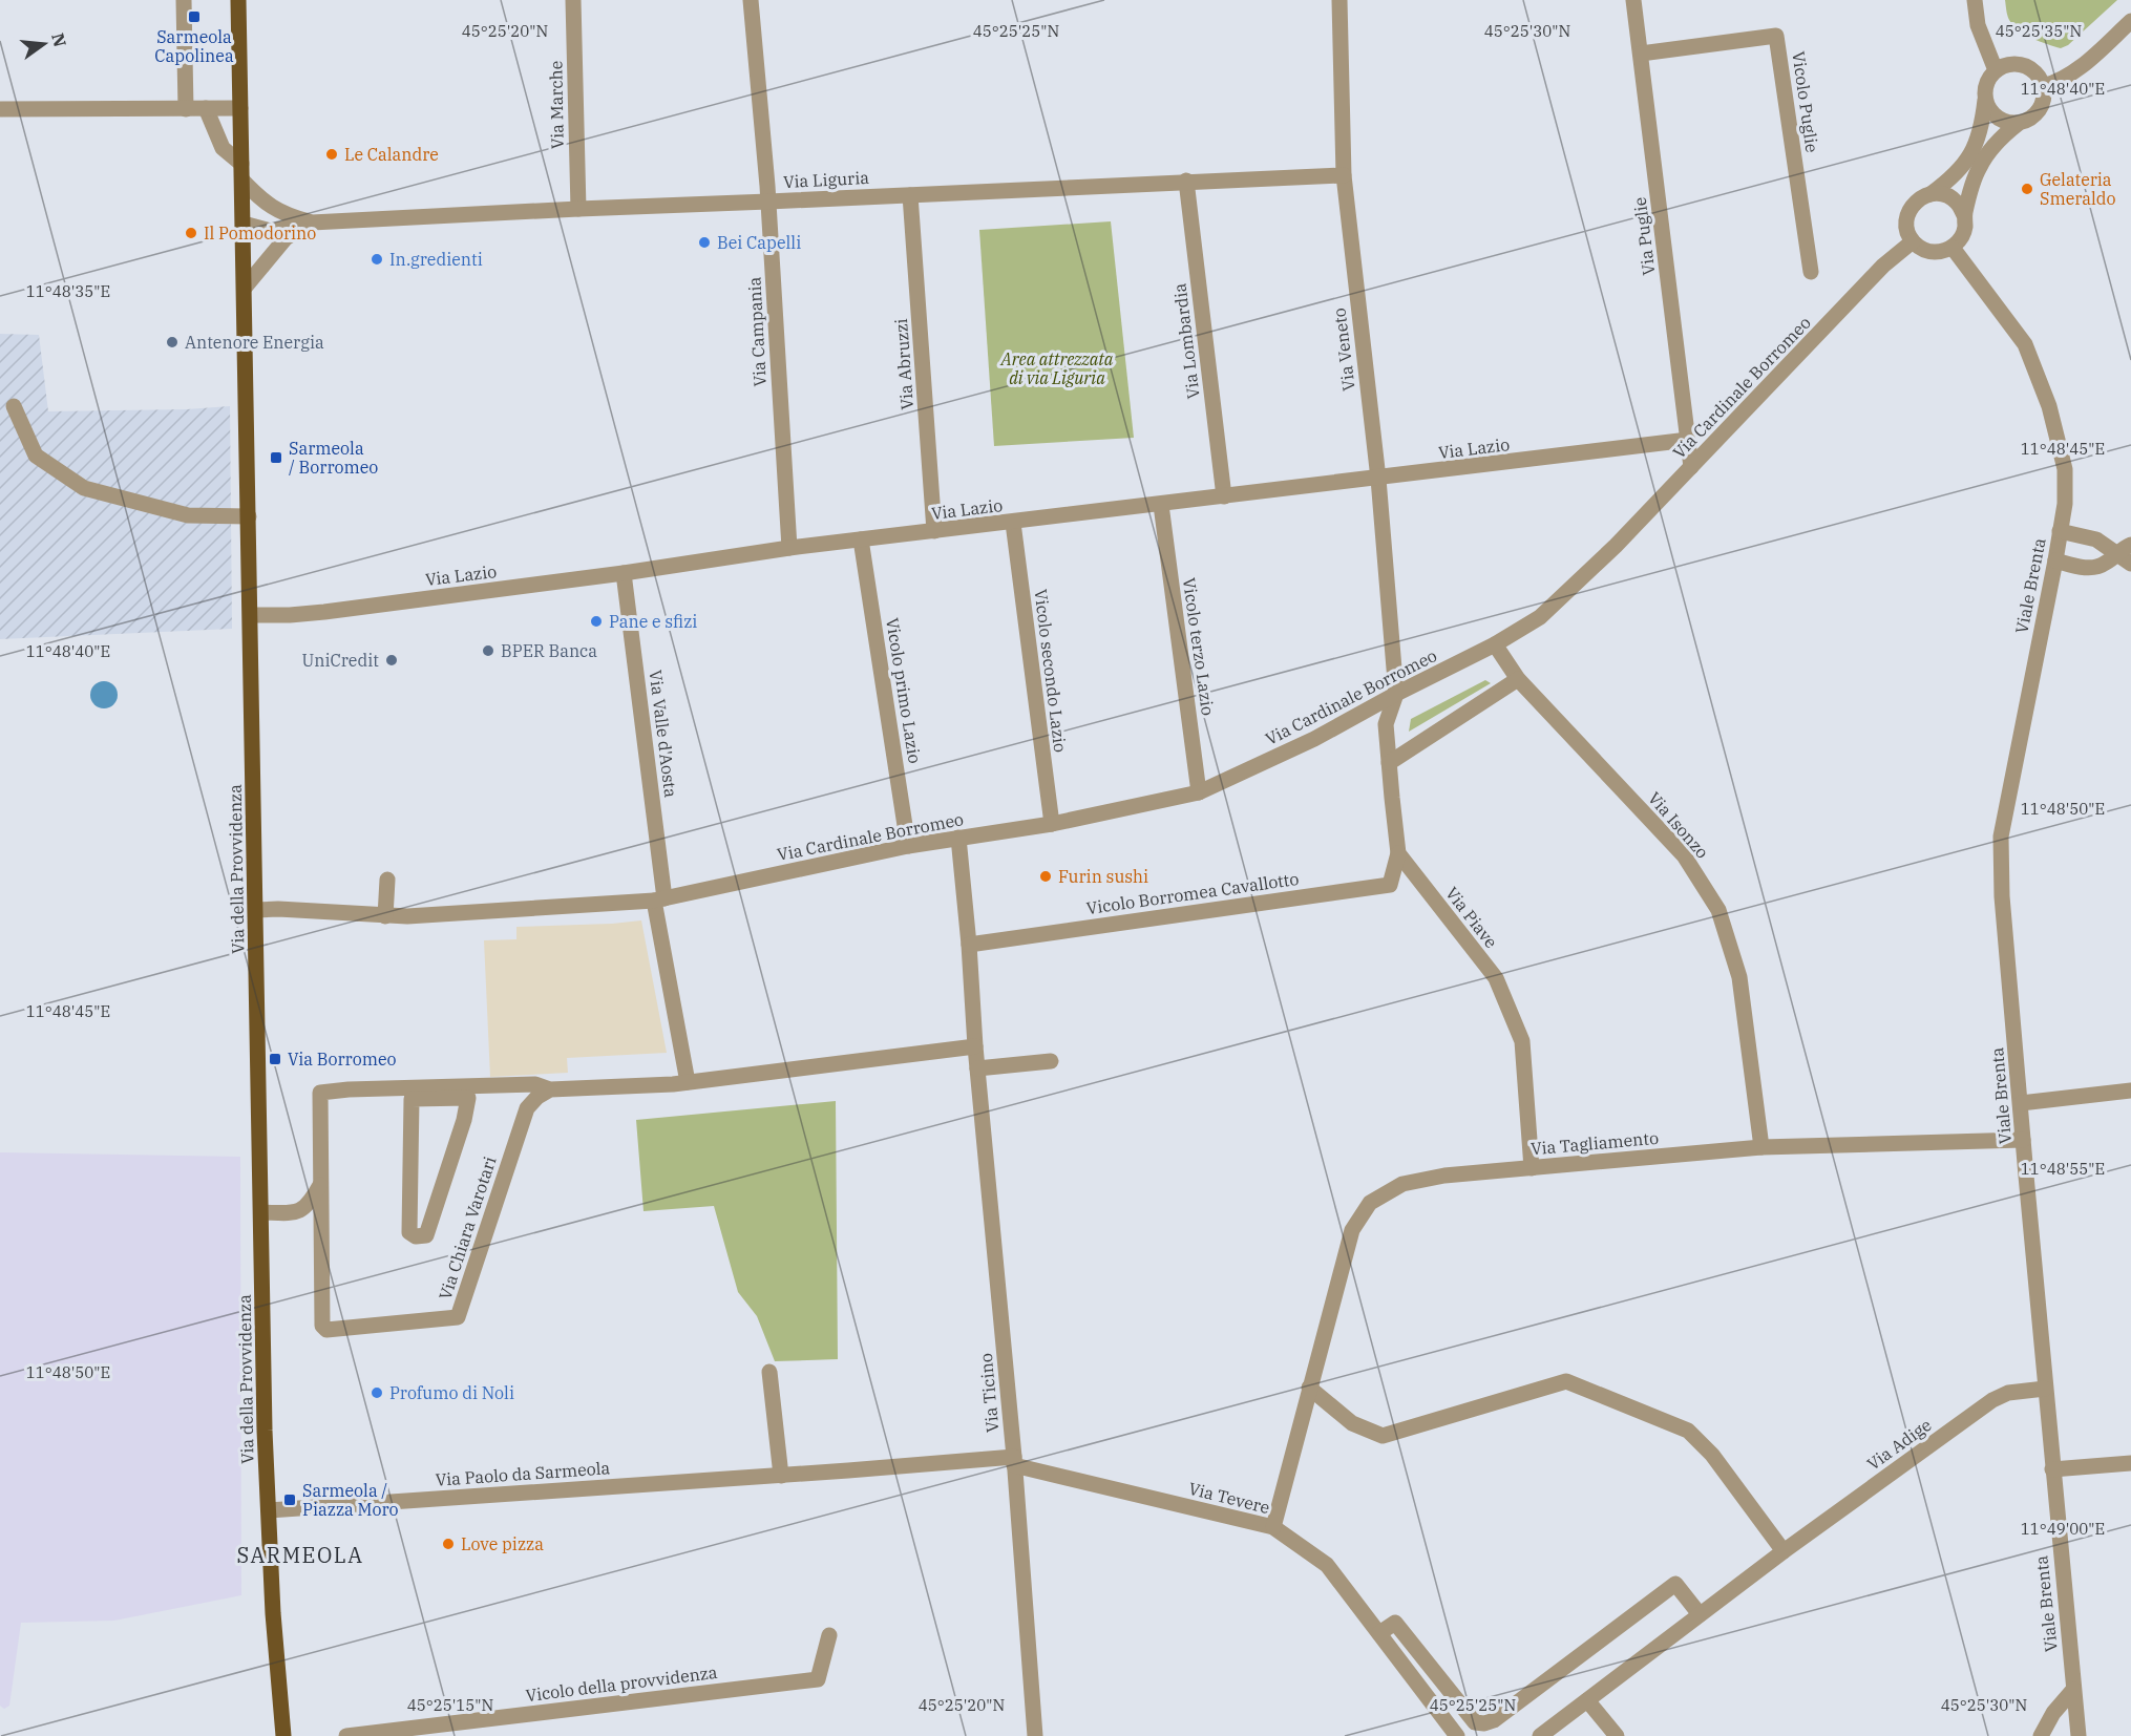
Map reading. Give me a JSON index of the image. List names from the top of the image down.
{
  "streets": {
    "main road": ["Via della Provvidenza"],
    "street": [
      "Vicolo Puglie",
      "Via Marche",
      "Via Liguria",
      "Via Puglie",
      "Via Campania",
      "Via Lombardia",
      "Via Veneto",
      "Via Abruzzi",
      "Via Cardinale Borromeo",
      "Via Lazio",
      "Viale Brenta",
      "Vicolo terzo Lazio",
      "Vicolo secondo Lazio",
      "Vicolo primo Lazio",
      "Via Valle d'Aosta",
      "Via Isonzo",
      "Vicolo Borromea Cavallotto",
      "Via Piave",
      "Via Tagliamento",
      "Via Chiara Varotari",
      "Via Ticino",
      "Via Adige",
      "Via Paolo da Sarmeola",
      "Via Tevere",
      "Vicolo della provvidenza"
    ]
  },
  "crossings": [
    ["Vicolo Puglie", "Via Puglie"],
    ["Via Marche", "Via Liguria"],
    ["Via Liguria", "Via Campania"],
    ["Via Liguria", "Via Lombardia"],
    ["Via Liguria", "Via Veneto"],
    ["Via Liguria", "Via Abruzzi"],
    ["Via Liguria", "Via della Provvidenza"],
    ["Via Puglie", "Via Cardinale Borromeo"],
    ["Via Puglie", "Via Lazio"],
    ["Via Campania", "Via Lazio"],
    ["Via Lombardia", "Via Lazio"],
    ["Via Veneto", "Via Cardinale Borromeo"],
    ["Via Veneto", "Via Lazio"],
    ["Via Abruzzi", "Via Lazio"],
    ["Via Cardinale Borromeo", "Viale Brenta"],
    ["Via Cardinale Borromeo", "Vicolo terzo Lazio"],
    ["Via Cardinale Borromeo", "Vicolo secondo Lazio"],
    ["Via Cardinale Borromeo", "Vicolo primo Lazio"],
    ["Via Cardinale Borromeo", "Via Valle d'Aosta"],
    ["Via Cardinale Borromeo", "Via Isonzo"],
    ["Via Cardinale Borromeo", "Via della Provvidenza"],
    ["Via Cardinale Borromeo", "Via Ticino"],
    ["Via Lazio", "Vicolo terzo Lazio"],
    ["Via Lazio", "Vicolo secondo Lazio"],
    ["Via Lazio", "Vicolo primo Lazio"],
    ["Via Lazio", "Via Valle d'Aosta"],
    ["Via Lazio", "Via della Provvidenza"],
    ["Viale Brenta", "Via Tagliamento"],
    ["Viale Brenta", "Via Adige"],
    ["Via Isonzo", "Via Tagliamento"],
    ["Via della Provvidenza", "Via Paolo da Sarmeola"],
    ["Vicolo Borromea Cavallotto", "Via Piave"],
    ["Vicolo Borromea Cavallotto", "Via Ticino"],
    ["Via Piave", "Via Tagliamento"],
    ["Via Tagliamento", "Via Tevere"],
    ["Via Ticino", "Via Paolo da Sarmeola"],
    ["Via Ticino", "Via Tevere"],
    ["Via Paolo da Sarmeola", "Via Tevere"]
  ],
  "districts": ["SARMEOLA"],
  "parks": ["Area attrezzata di via Liguria"],
  "places": {
    "transit": [
      "Sarmeola Capolinea",
      "Sarmeola / Borromeo",
      "Via Borromeo",
      "Sarmeola / Piazza Moro"
    ],
    "other": [
      "Le Calandre",
      "Gelateria Smeraldo",
      "Il Pomodorino",
      "Bei Capelli",
      "In.gredienti",
      "Antenore Energia",
      "Pane e sfizi",
      "BPER Banca",
      "UniCredit",
      "Furin sushi",
      "Profumo di Noli",
      "Love pizza"
    ]
  },
  "north": "right",
  "coordinates": [
    "45°25'25\"N",
    "45°25'35\"N",
    "45°25'20\"N",
    "45°25'30\"N",
    "11°48'40\"E",
    "11°48'35\"E",
    "11°48'45\"E",
    "11°48'50\"E",
    "11°48'55\"E",
    "11°49'00\"E",
    "45°25'15\"N"
  ]
}
